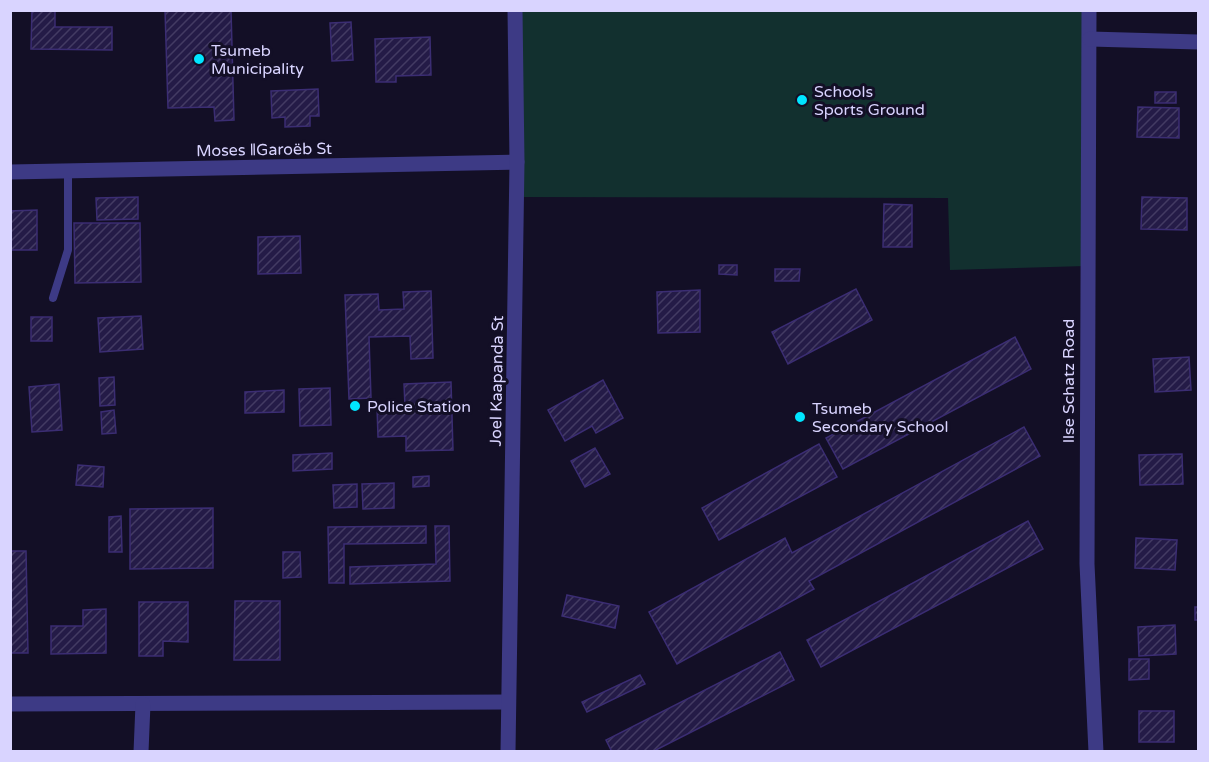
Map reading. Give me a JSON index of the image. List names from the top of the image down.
{
  "streets": {
    "street": ["Moses ǁGaroëb St", "Joel Kaapanda St", "Ilse Schatz Road"]
  },
  "crossings": [
    ["Moses ǁGaroëb St", "Joel Kaapanda St"]
  ],
  "places": [
    "Tsumeb Municipality",
    "Schools Sports Ground",
    "Police Station",
    "Tsumeb Secondary School"
  ]
}
